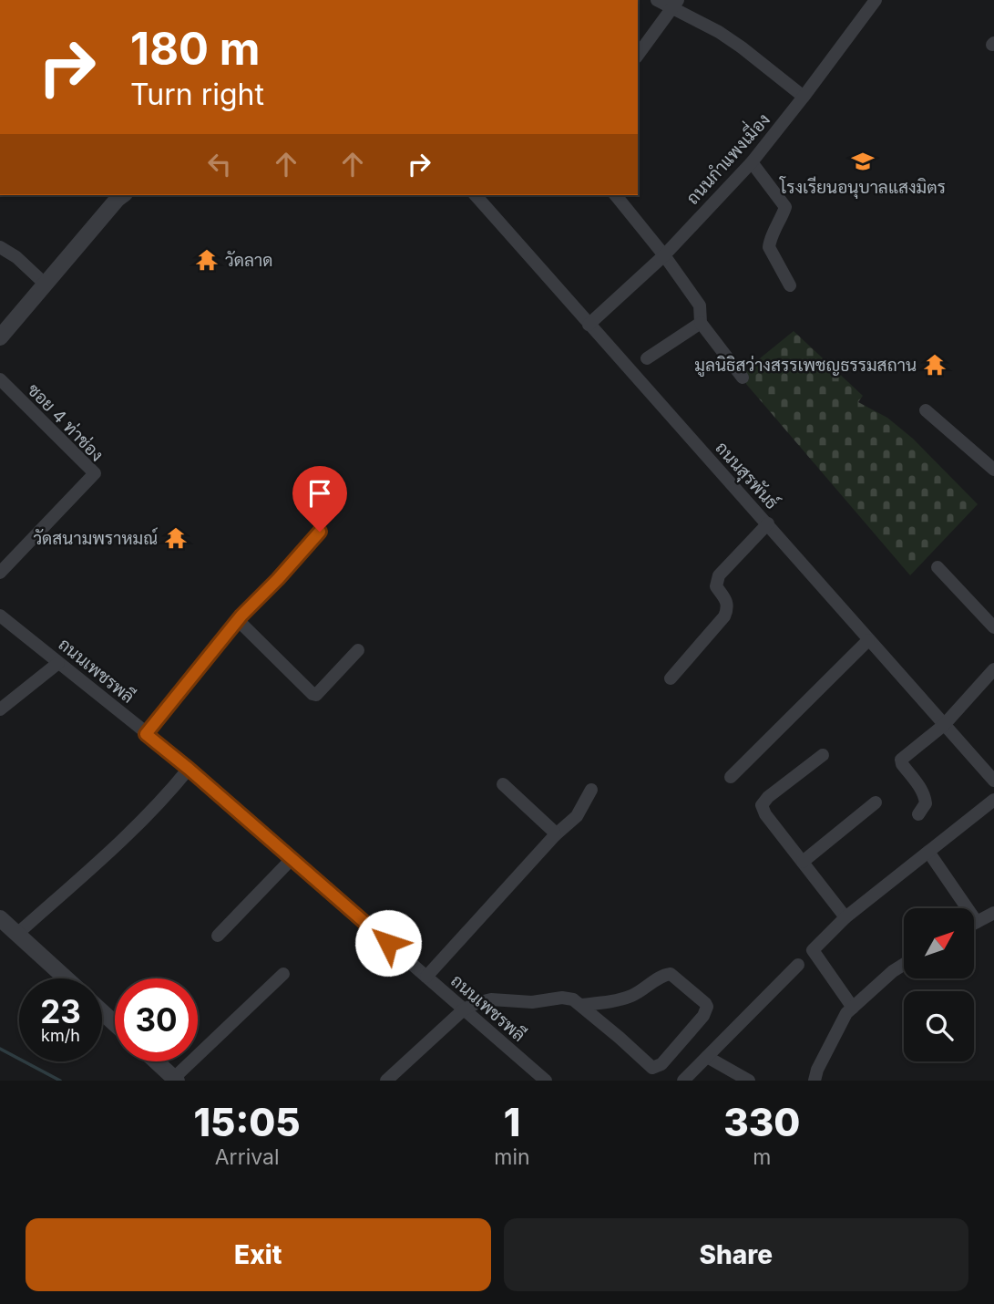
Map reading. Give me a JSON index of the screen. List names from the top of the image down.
{
  "streets": {
    "street": [
      "ถนนกำแพงเมี่อง",
      "ซอย 4 ท่าช่อง",
      "ถนนสุรพันธ์",
      "ถนนเพชรพลี"
    ]
  },
  "crossings": [
    ["ถนนกำแพงเมี่อง", "ถนนสุรพันธ์"]
  ],
  "places": {
    "school or university": ["โรงเรียนอนุบาลแสงมิตร"],
    "temple": ["วัดลาด", "มูลนิธิสว่างสรรเพชญธรรมสถาน", "วัดสนามพราหมณ์"]
  },
  "north": "top right",
  "page": {
    "turn": ["180 m", "Turn right"],
    "speed": "23 km/h",
    "limit": "30",
    "eta": [
      "15:05",
      "Arrival",
      "1",
      "min",
      "330",
      "m"
    ],
    "buttons": ["Exit", "Share"]
  }
}
